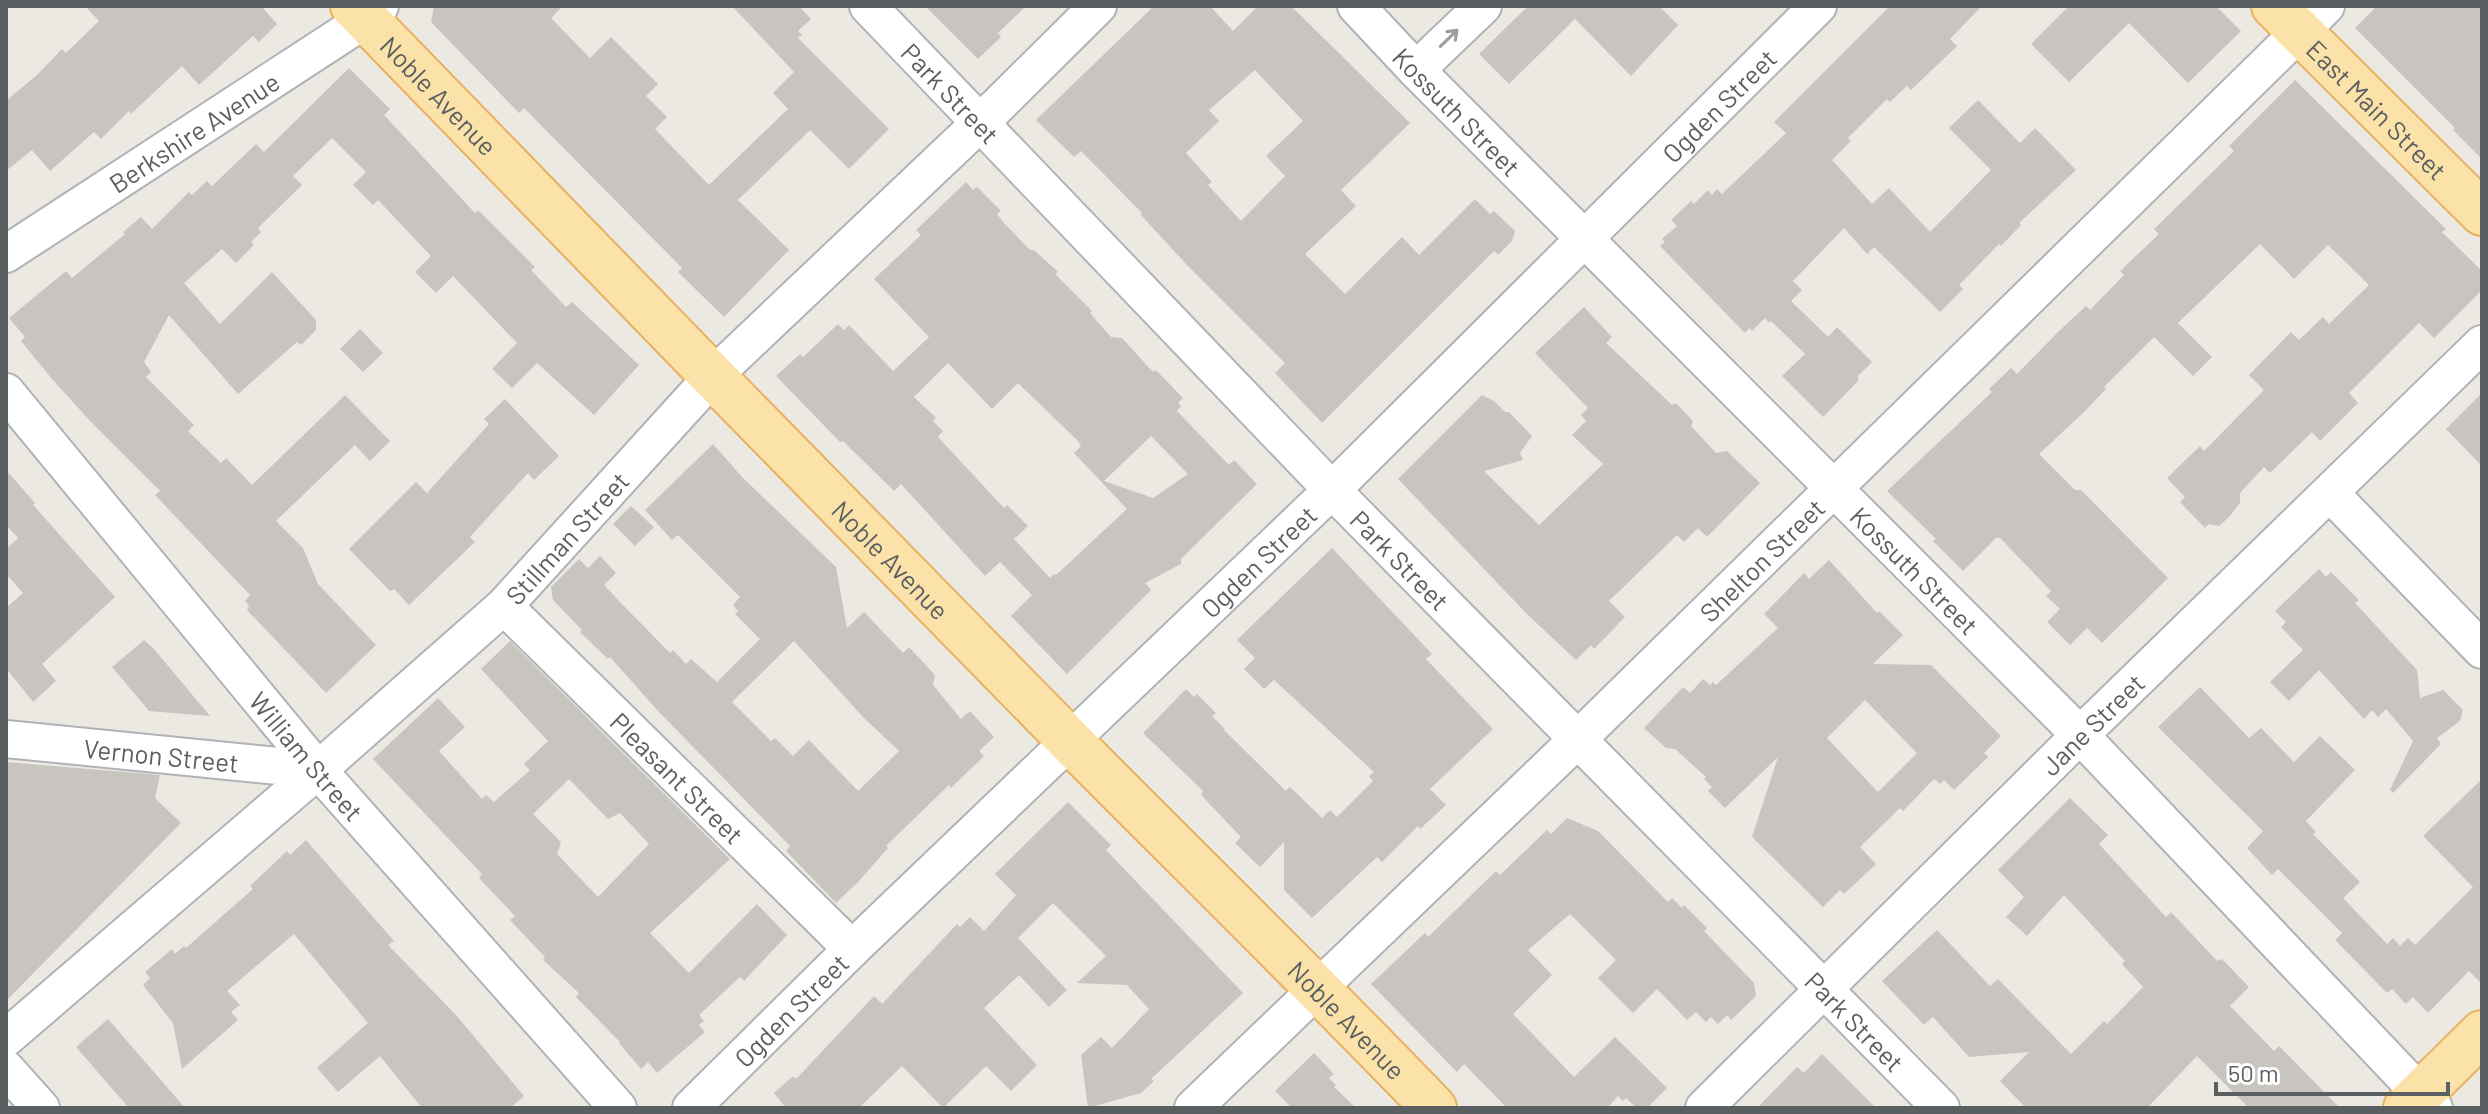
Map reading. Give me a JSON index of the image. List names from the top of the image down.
{
  "streets": {
    "main road": ["Noble Avenue", "East Main Street"],
    "street": [
      "Park Street",
      "Ogden Street",
      "Kossuth Street",
      "Berkshire Avenue",
      "Stillman Street",
      "Shelton Street",
      "Jane Street",
      "Vernon Street",
      "William Street",
      "Pleasant Street"
    ]
  },
  "crossings": [
    ["Park Street", "Ogden Street"],
    ["Park Street", "Stillman Street"],
    ["Park Street", "Shelton Street"],
    ["Park Street", "Jane Street"],
    ["Noble Avenue", "Ogden Street"],
    ["Noble Avenue", "Berkshire Avenue"],
    ["Noble Avenue", "Stillman Street"],
    ["Noble Avenue", "Shelton Street"],
    ["Ogden Street", "Kossuth Street"],
    ["Ogden Street", "Pleasant Street"],
    ["East Main Street", "Shelton Street"],
    ["Kossuth Street", "Shelton Street"],
    ["Kossuth Street", "Jane Street"],
    ["Stillman Street", "Vernon Street"],
    ["Stillman Street", "William Street"],
    ["Stillman Street", "Pleasant Street"],
    ["Vernon Street", "William Street"]
  ],
  "scale_bar": "50 m"
}
